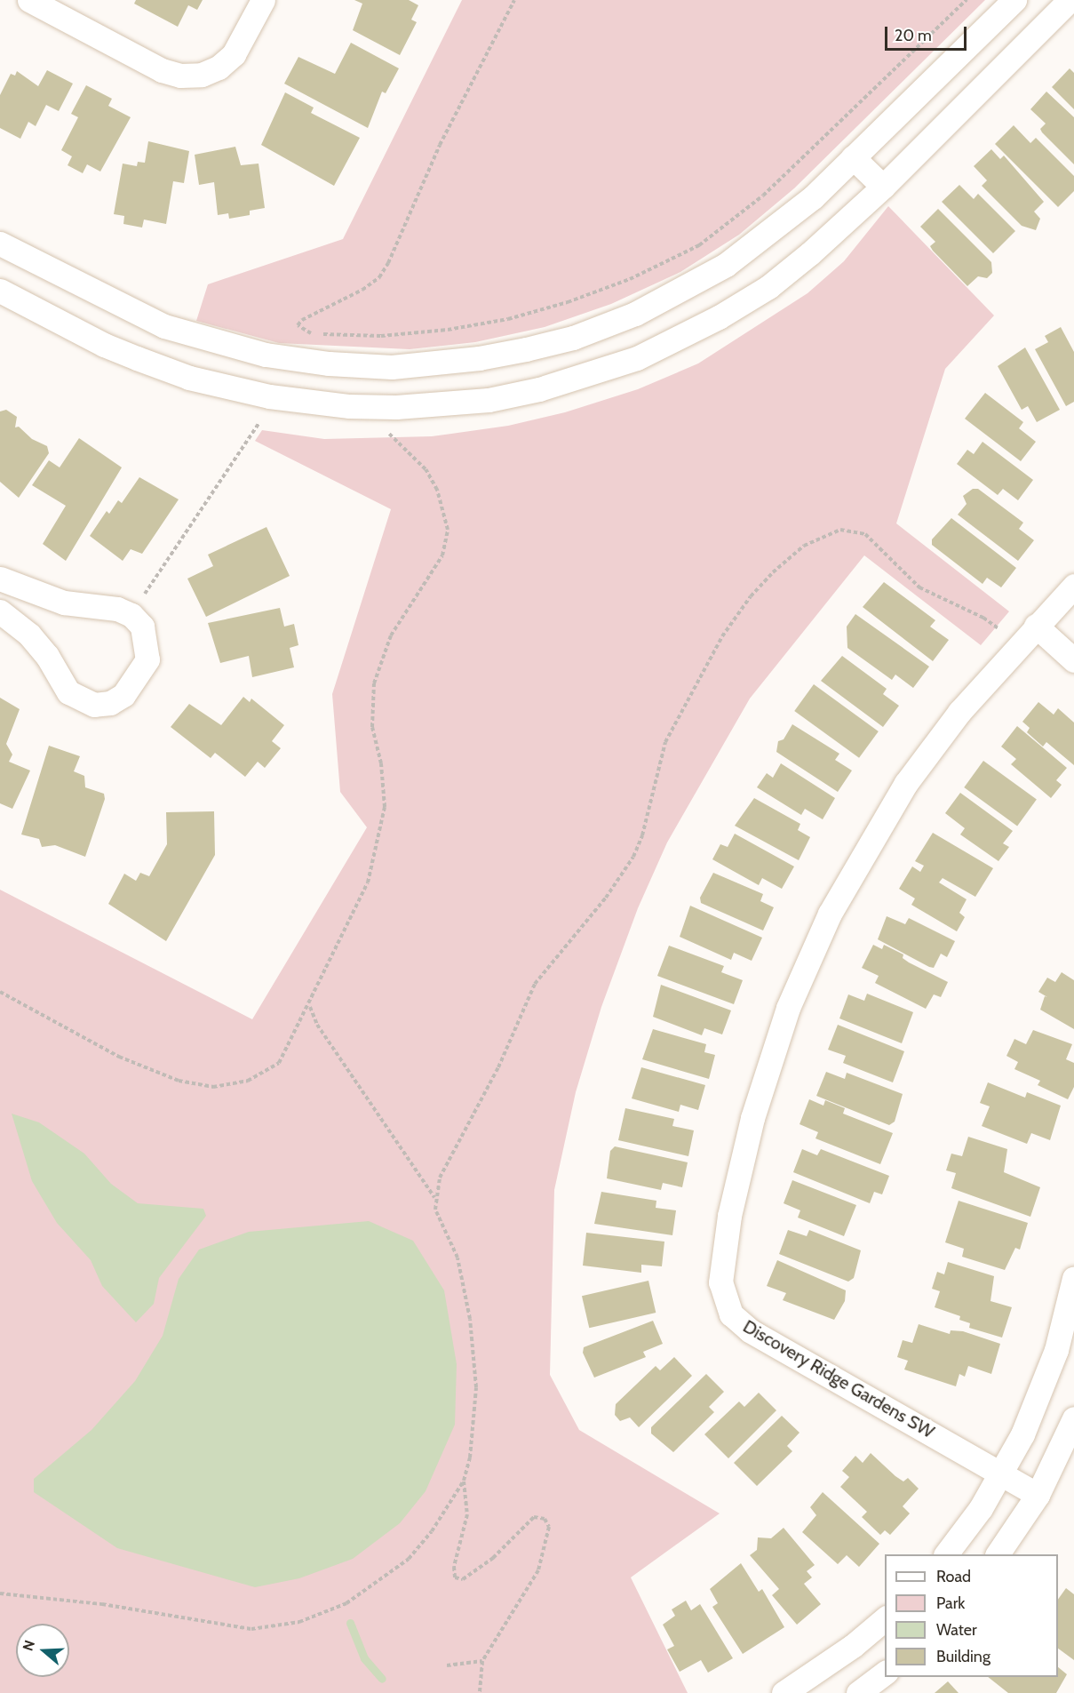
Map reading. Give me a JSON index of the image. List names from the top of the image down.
{
  "streets": {
    "street": ["Discovery Ridge Gardens SW"]
  },
  "legend": [
    "Road",
    "Park",
    "Water",
    "Building"
  ],
  "scale_bar": "20 m",
  "north": "left"
}
